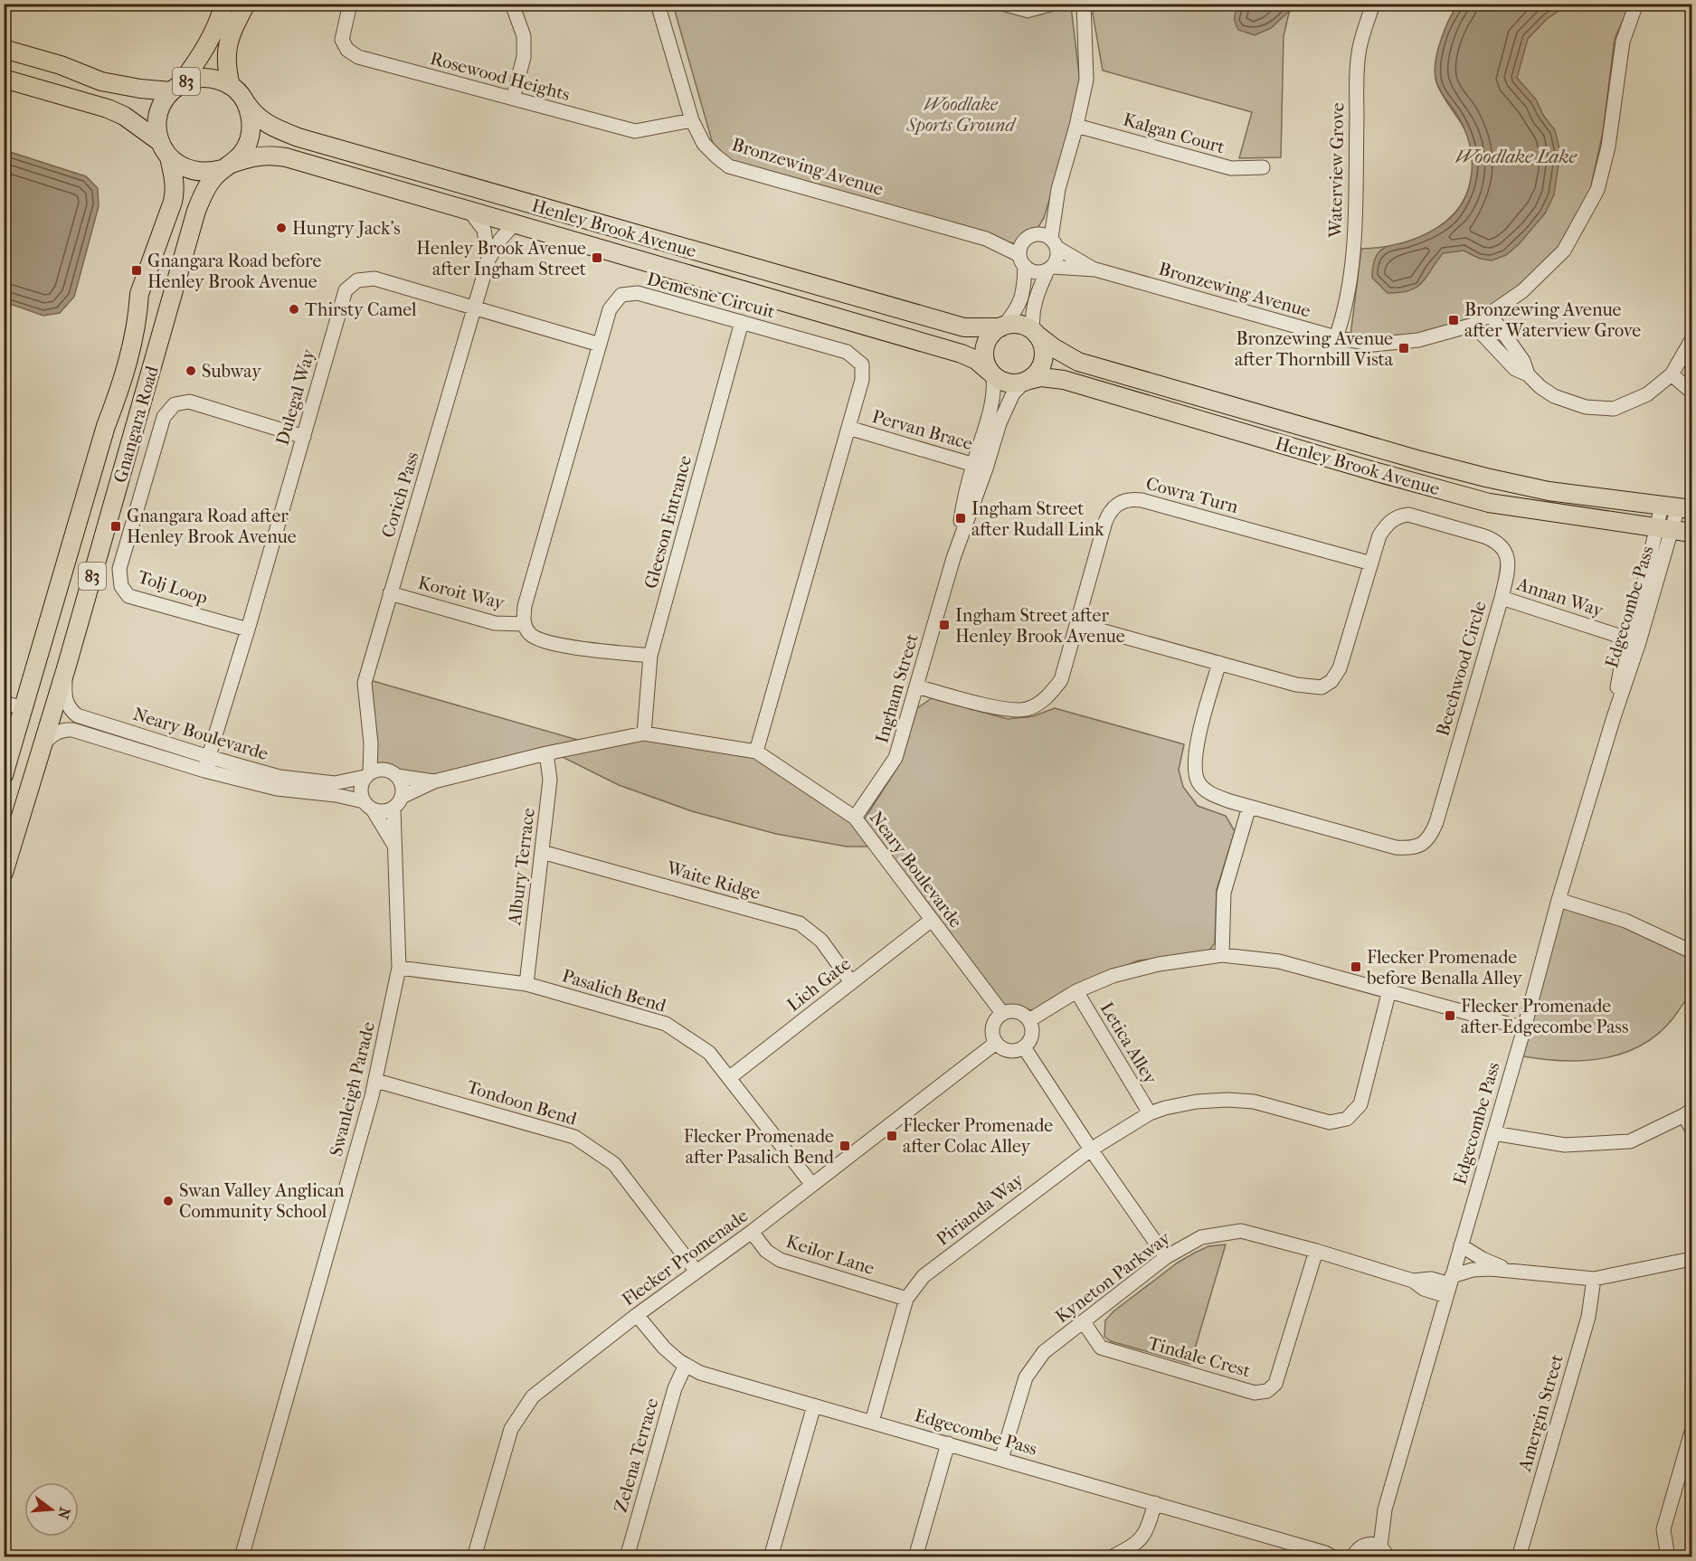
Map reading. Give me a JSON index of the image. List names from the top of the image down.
{
  "streets": {
    "main road": ["83", "Henley Brook Avenue", "Gnangara Road"],
    "street": [
      "Rosewood Heights",
      "Kalgan Court",
      "Bronzewing Avenue",
      "Waterview Grove",
      "Demesne Circuit",
      "Dulegal Way",
      "Pervan Brace",
      "Corich Pass",
      "Cowra Turn",
      "Gleeson Entrance",
      "Tolj Loop",
      "Koroit Way",
      "Annan Way",
      "Edgecombe Pass",
      "Beechwood Circle",
      "Ingham Street",
      "Neary Boulevarde",
      "Albury Terrace",
      "Waite Ridge",
      "Lich Gate",
      "Pasalich Bend",
      "Letica Alley",
      "Swanleigh Parade",
      "Tondoon Bend",
      "Pirianda Way",
      "Keilor Lane",
      "Flecker Promenade",
      "Kyneton Parkway",
      "Tindale Crest",
      "Amergin Street",
      "Zelena Terrace"
    ]
  },
  "crossings": [
    ["Rosewood Heights", "Bronzewing Avenue"],
    ["83", "Henley Brook Avenue"],
    ["83", "Gnangara Road"],
    ["Bronzewing Avenue", "Waterview Grove"],
    ["Henley Brook Avenue", "Gnangara Road"],
    ["Henley Brook Avenue", "Corich Pass"],
    ["Henley Brook Avenue", "Edgecombe Pass"],
    ["Henley Brook Avenue", "Ingham Street"],
    ["Demesne Circuit", "Dulegal Way"],
    ["Demesne Circuit", "Pervan Brace"],
    ["Demesne Circuit", "Gleeson Entrance"],
    ["Demesne Circuit", "Koroit Way"],
    ["Demesne Circuit", "Neary Boulevarde"],
    ["Dulegal Way", "Corich Pass"],
    ["Dulegal Way", "Tolj Loop"],
    ["Dulegal Way", "Neary Boulevarde"],
    ["Gnangara Road", "Neary Boulevarde"],
    ["Pervan Brace", "Ingham Street"],
    ["Corich Pass", "Koroit Way"],
    ["Corich Pass", "Neary Boulevarde"],
    ["Corich Pass", "Swanleigh Parade"],
    ["Cowra Turn", "Beechwood Circle"],
    ["Cowra Turn", "Ingham Street"],
    ["Gleeson Entrance", "Neary Boulevarde"],
    ["Annan Way", "Edgecombe Pass"],
    ["Annan Way", "Beechwood Circle"],
    ["Edgecombe Pass", "Pirianda Way"],
    ["Edgecombe Pass", "Flecker Promenade"],
    ["Edgecombe Pass", "Kyneton Parkway"],
    ["Edgecombe Pass", "Zelena Terrace"],
    ["Ingham Street", "Neary Boulevarde"],
    ["Neary Boulevarde", "Albury Terrace"],
    ["Neary Boulevarde", "Lich Gate"],
    ["Neary Boulevarde", "Swanleigh Parade"],
    ["Neary Boulevarde", "Flecker Promenade"],
    ["Albury Terrace", "Waite Ridge"],
    ["Albury Terrace", "Pasalich Bend"],
    ["Waite Ridge", "Lich Gate"],
    ["Lich Gate", "Pasalich Bend"],
    ["Pasalich Bend", "Swanleigh Parade"],
    ["Pasalich Bend", "Flecker Promenade"],
    ["Letica Alley", "Pirianda Way"],
    ["Swanleigh Parade", "Tondoon Bend"],
    ["Tondoon Bend", "Flecker Promenade"],
    ["Pirianda Way", "Keilor Lane"],
    ["Keilor Lane", "Flecker Promenade"],
    ["Kyneton Parkway", "Tindale Crest"]
  ],
  "water": ["Woodlake Lake"],
  "parks": ["Woodlake Sports Ground"],
  "places": {
    "other": [
      "Hungry Jack's",
      "Thirsty Camel",
      "Subway",
      "Swan Valley Anglican Community School"
    ],
    "transit": [
      "Henley Brook Avenue after Ingham Street",
      "Gnangara Road before Henley Brook Avenue",
      "Bronzewing Avenue after Waterview Grove",
      "Bronzewing Avenue after Thornbill Vista",
      "Ingham Street after Rudall Link",
      "Gnangara Road after Henley Brook Avenue",
      "Ingham Street after Henley Brook Avenue",
      "Flecker Promenade before Benalla Alley",
      "Flecker Promenade after Edgecombe Pass",
      "Flecker Promenade after Colac Alley",
      "Flecker Promenade after Pasalich Bend"
    ]
  },
  "north": "right"
}
